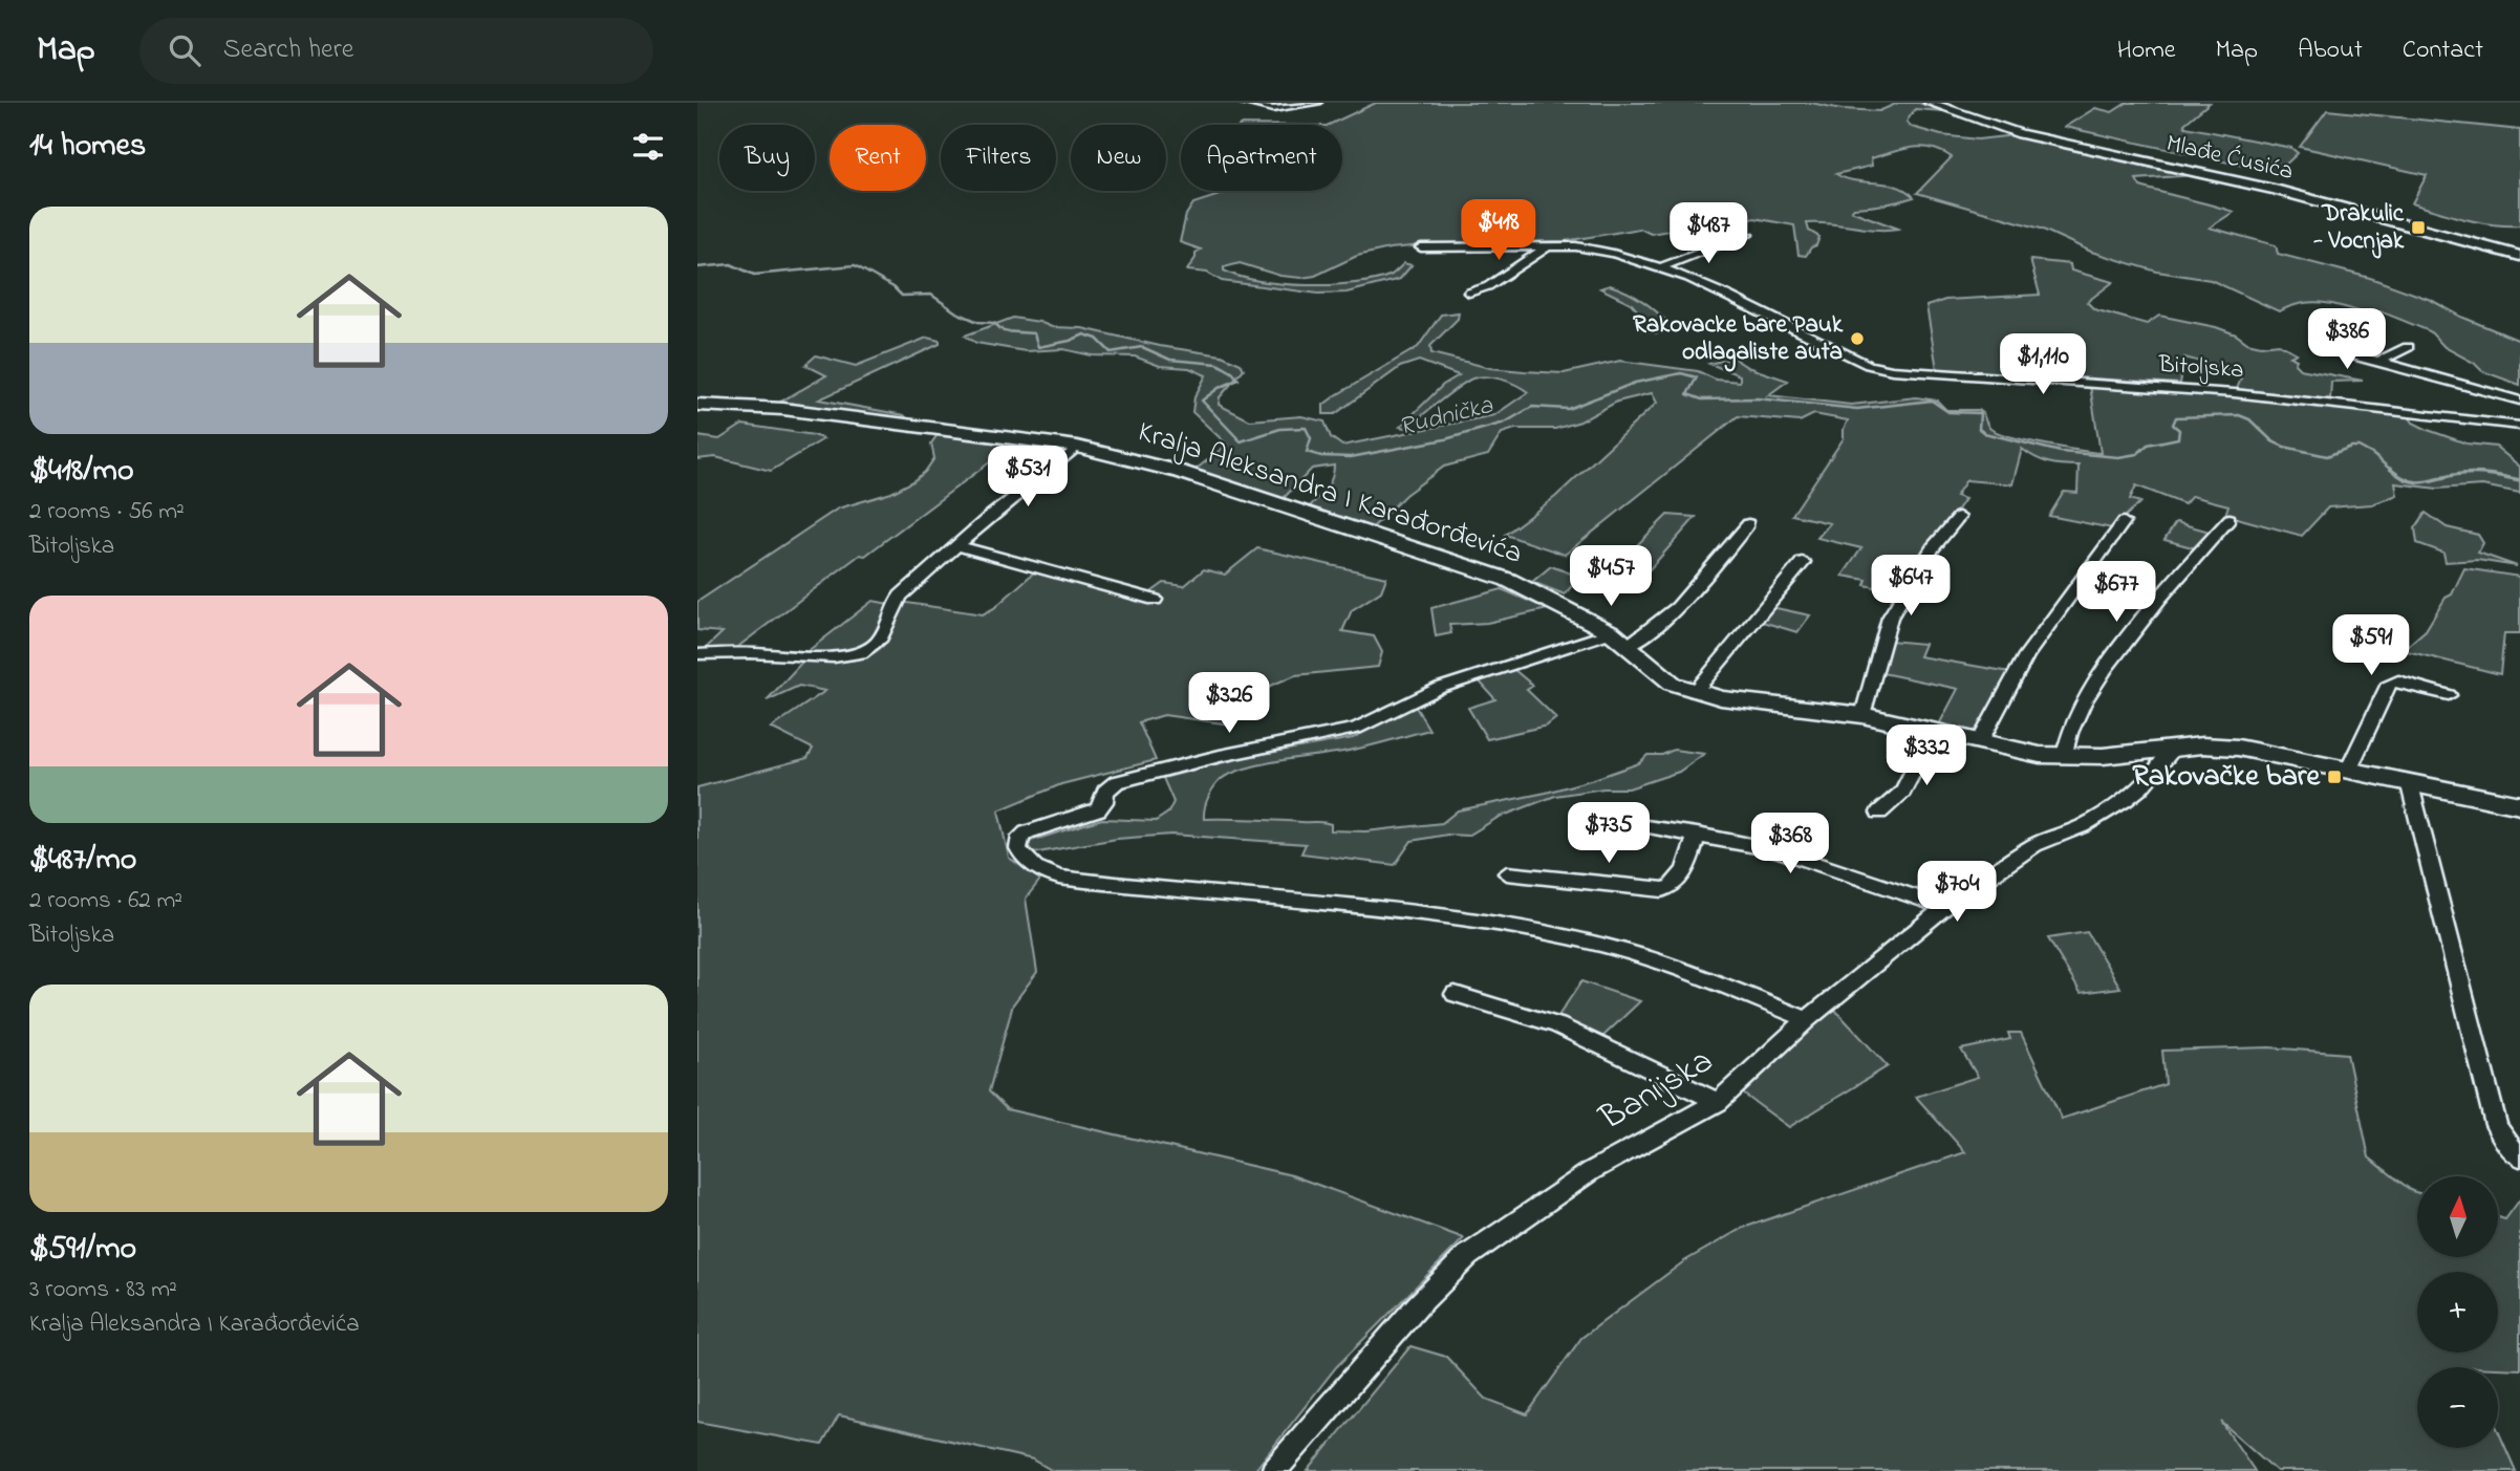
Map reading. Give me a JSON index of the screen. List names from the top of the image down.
{
  "streets": {
    "street": [
      "Mlađe Ćusića",
      "Bitoljska",
      "Kralja Aleksandra I Karađorđevića",
      "Banijska"
    ]
  },
  "crossings": [
    ["Kralja Aleksandra I Karađorđevića", "Banijska"]
  ],
  "water": ["Rudnička"],
  "places": {
    "transit": ["Drakulic - Vocnjak", "Rakovačke bare"],
    "other": ["Rakovacke bare Pauk odlagaliste auta"]
  },
  "north": "top",
  "page": {
    "header": "Map",
    "search": "Search here",
    "nav": [
      "Home",
      "Map",
      "About",
      "Contact"
    ],
    "heading": "14 homes",
    "chip": [
      "Buy",
      "Rent",
      "Filters",
      "New",
      "Apartment"
    ],
    "list": [
      {
        "name": "$418/mo",
        "note": "2 rooms · 56 m² · Bitoljska"
      },
      {
        "name": "$487/mo",
        "note": "2 rooms · 62 m² · Bitoljska"
      },
      {
        "name": "$591/mo",
        "note": "3 rooms · 83 m² · Kralja Aleksandra I Karađorđevića"
      }
    ],
    "price": [
      "$418",
      "$487",
      "$386",
      "$1,110",
      "$531",
      "$457",
      "$647",
      "$677",
      "$591",
      "$326",
      "$332",
      "$735",
      "$368",
      "$704"
    ],
    "map_buttons": ["+", "−"]
  }
}
